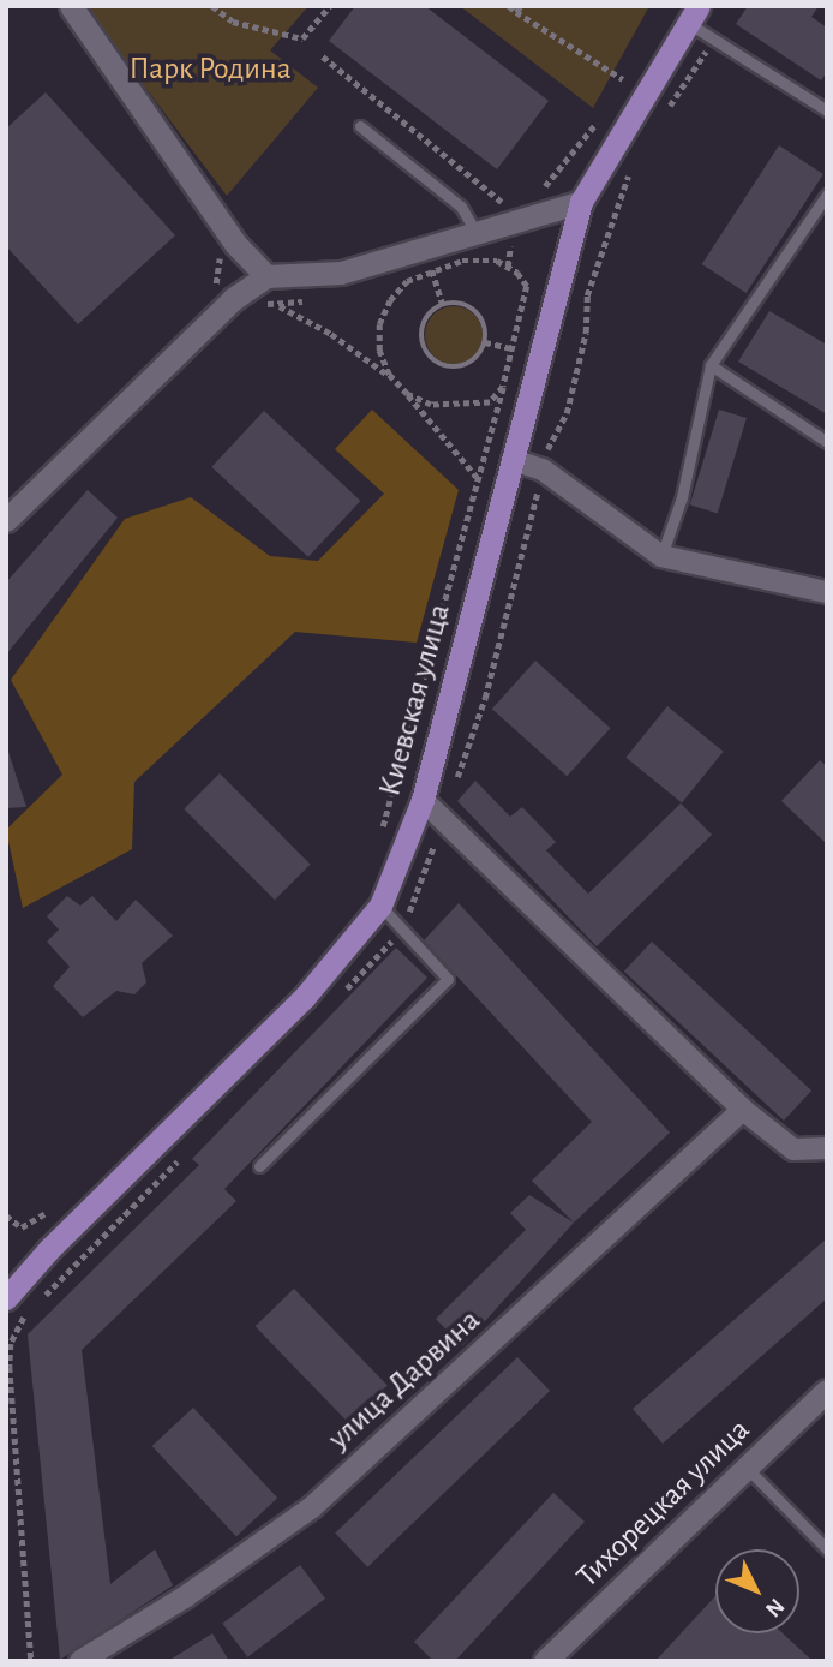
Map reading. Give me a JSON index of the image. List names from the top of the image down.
{
  "streets": {
    "main road": ["Киевская улица", "Тихорецкая улица"],
    "street": ["улица Дарвина"]
  },
  "parks": ["Парк Родина"],
  "north": "bottom right"
}
